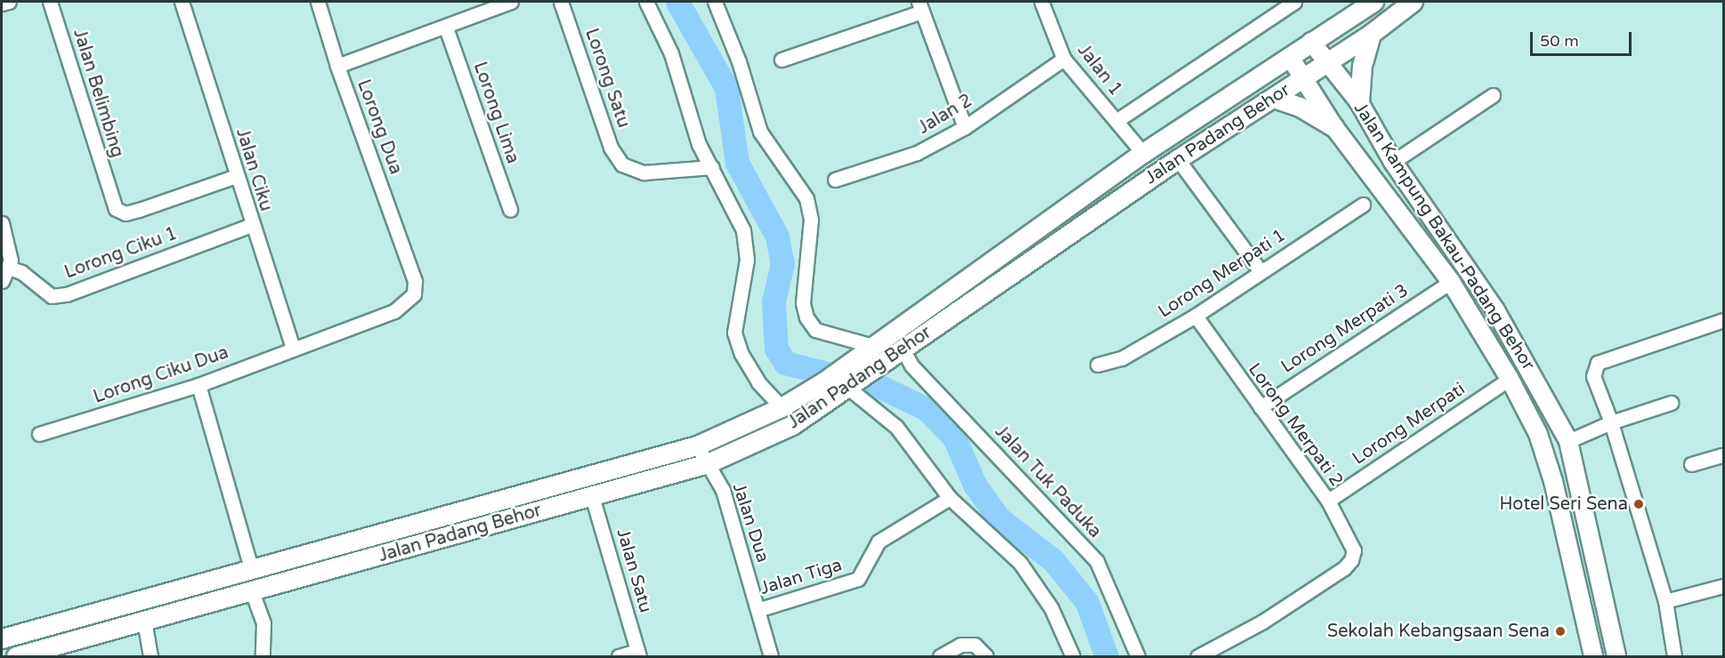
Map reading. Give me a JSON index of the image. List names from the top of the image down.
{
  "streets": {
    "main road": ["Jalan Padang Behor"],
    "street": [
      "Jalan 1",
      "Lorong Satu",
      "Jalan Belimbing",
      "Lorong Lima",
      "Jalan 2",
      "Lorong Dua",
      "Jalan Ciku",
      "Jalan Kampung Bakau-Padang Behor",
      "Lorong Ciku 1",
      "Lorong Merpati 1",
      "Lorong Merpati 3",
      "Lorong Ciku Dua",
      "Lorong Merpati",
      "Lorong Merpati 2",
      "Jalan Tuk Paduka",
      "Jalan Dua",
      "Jalan Satu",
      "Jalan Tiga"
    ]
  },
  "crossings": [
    ["Jalan 1", "Jalan 2"],
    ["Jalan 1", "Jalan Padang Behor"],
    ["Jalan Belimbing", "Jalan Ciku"],
    ["Lorong Dua", "Jalan Ciku"],
    ["Lorong Dua", "Lorong Ciku Dua"],
    ["Jalan Padang Behor", "Jalan Kampung Bakau-Padang Behor"],
    ["Jalan Padang Behor", "Jalan Tuk Paduka"],
    ["Jalan Padang Behor", "Jalan Dua"],
    ["Jalan Padang Behor", "Jalan Satu"],
    ["Jalan Ciku", "Lorong Ciku 1"],
    ["Jalan Ciku", "Lorong Ciku Dua"],
    ["Jalan Kampung Bakau-Padang Behor", "Lorong Merpati 3"],
    ["Jalan Kampung Bakau-Padang Behor", "Lorong Merpati"],
    ["Lorong Merpati 1", "Lorong Merpati 2"],
    ["Lorong Merpati 3", "Lorong Merpati 2"],
    ["Lorong Merpati", "Lorong Merpati 2"],
    ["Jalan Dua", "Jalan Tiga"]
  ],
  "places": ["Hotel Seri Sena", "Sekolah Kebangsaan Sena"],
  "scale_bar": "50 m"
}
